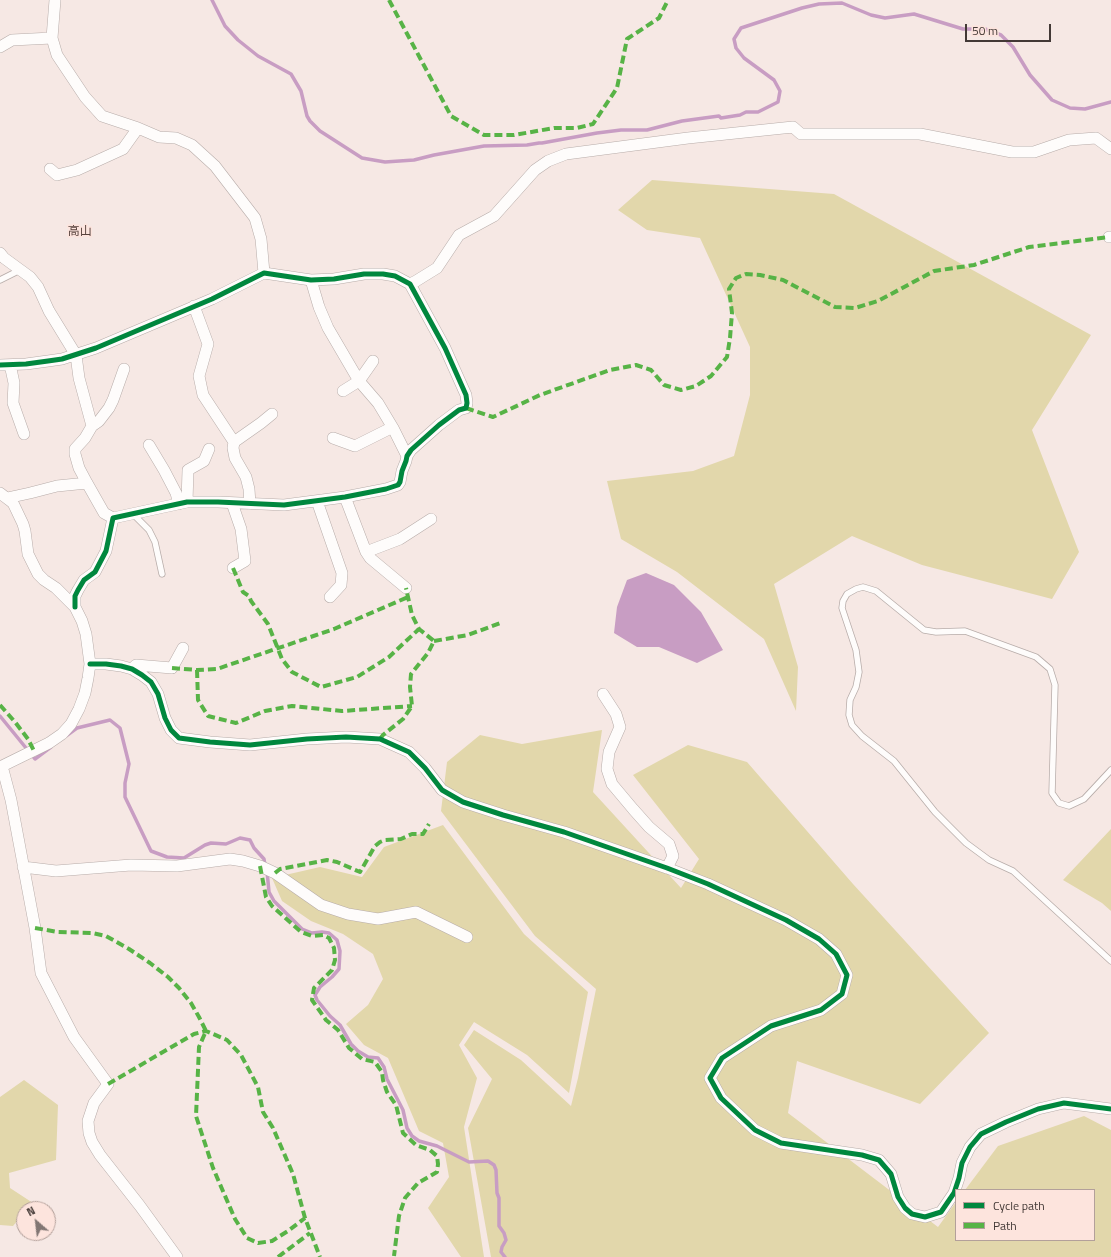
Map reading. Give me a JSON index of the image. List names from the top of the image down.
{
  "districts": ["高山"],
  "legend": ["Cycle path", "Path"],
  "scale_bar": "50 m",
  "north": "top left"
}
